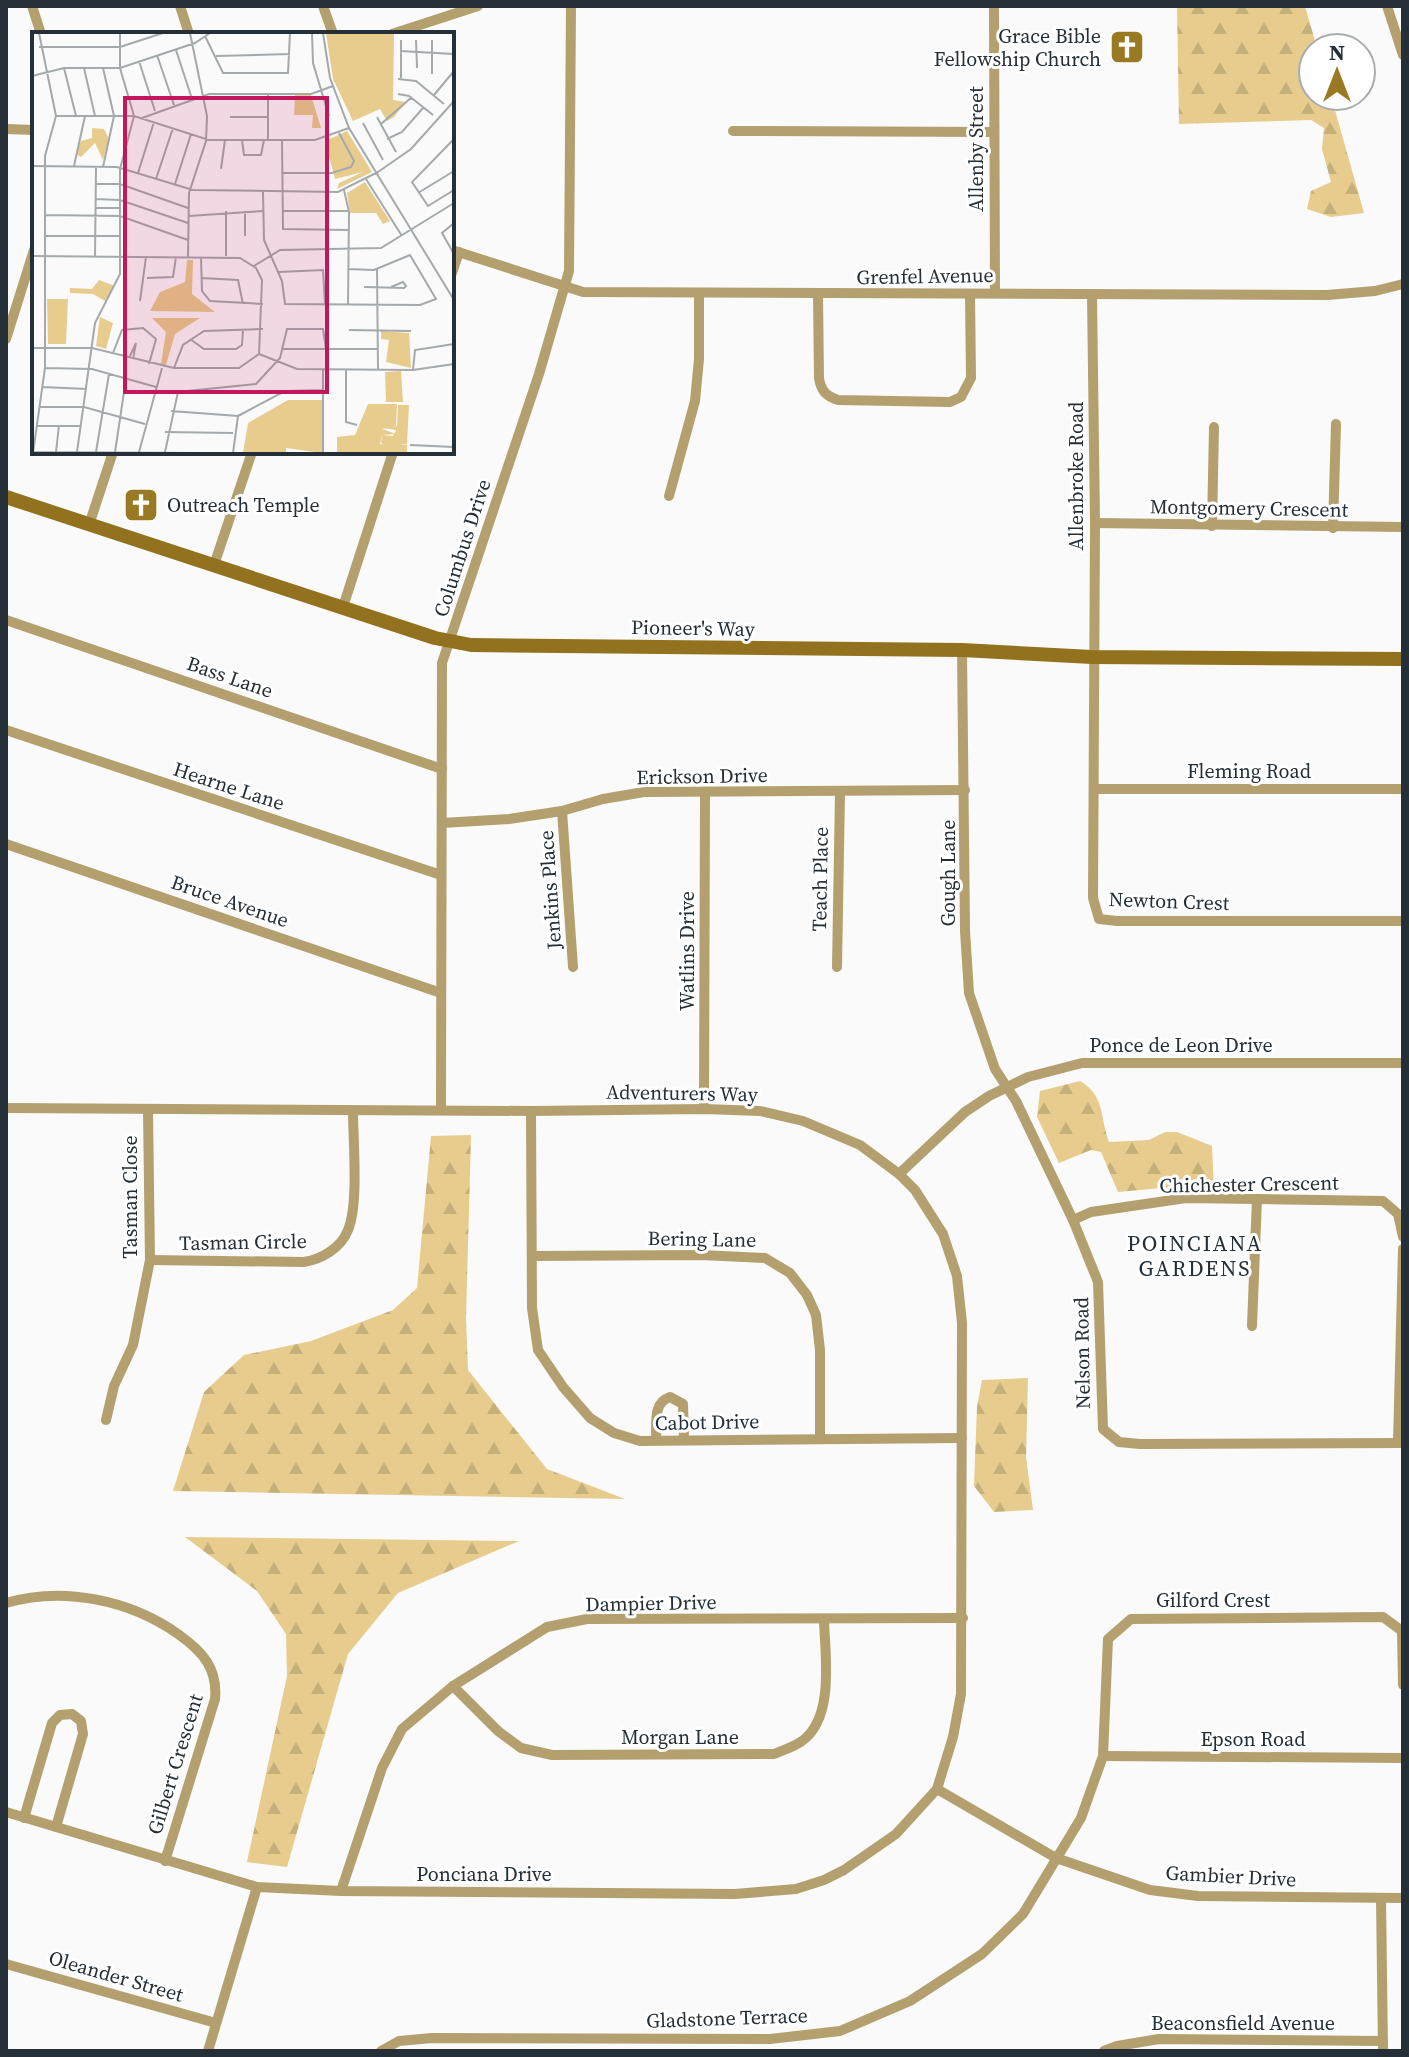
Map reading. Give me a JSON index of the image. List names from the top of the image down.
{
  "streets": {
    "main road": ["Pioneer's Way"],
    "street": [
      "Allenby Street",
      "Grenfel Avenue",
      "Allenbroke Road",
      "Montgomery Crescent",
      "Columbus Drive",
      "Bass Lane",
      "Fleming Road",
      "Erickson Drive",
      "Hearne Lane",
      "Gough Lane",
      "Teach Place",
      "Jenkins Place",
      "Bruce Avenue",
      "Newton Crest",
      "Watlins Drive",
      "Ponce de Leon Drive",
      "Adventurers Way",
      "Chichester Crescent",
      "Tasman Close",
      "Bering Lane",
      "Tasman Circle",
      "Nelson Road",
      "Cabot Drive",
      "Gilford Crest",
      "Dampier Drive",
      "Morgan Lane",
      "Epson Road",
      "Gilbert Crescent",
      "Ponciana Drive",
      "Gambier Drive",
      "Oleander Street",
      "Gladstone Terrace",
      "Beaconsfield Avenue"
    ]
  },
  "crossings": [
    ["Allenby Street", "Grenfel Avenue"],
    ["Grenfel Avenue", "Allenbroke Road"],
    ["Grenfel Avenue", "Columbus Drive"],
    ["Allenbroke Road", "Montgomery Crescent"],
    ["Allenbroke Road", "Pioneer's Way"],
    ["Allenbroke Road", "Newton Crest"],
    ["Columbus Drive", "Pioneer's Way"],
    ["Columbus Drive", "Bass Lane"],
    ["Columbus Drive", "Erickson Drive"],
    ["Columbus Drive", "Hearne Lane"],
    ["Columbus Drive", "Bruce Avenue"],
    ["Columbus Drive", "Adventurers Way"],
    ["Pioneer's Way", "Gough Lane"],
    ["Pioneer's Way", "Newton Crest"],
    ["Fleming Road", "Newton Crest"],
    ["Erickson Drive", "Gough Lane"],
    ["Erickson Drive", "Teach Place"],
    ["Erickson Drive", "Jenkins Place"],
    ["Erickson Drive", "Watlins Drive"],
    ["Gough Lane", "Ponce de Leon Drive"],
    ["Gough Lane", "Nelson Road"],
    ["Watlins Drive", "Adventurers Way"],
    ["Ponce de Leon Drive", "Adventurers Way"],
    ["Ponce de Leon Drive", "Nelson Road"],
    ["Adventurers Way", "Tasman Close"],
    ["Adventurers Way", "Tasman Circle"],
    ["Adventurers Way", "Cabot Drive"],
    ["Adventurers Way", "Dampier Drive"],
    ["Adventurers Way", "Ponciana Drive"],
    ["Adventurers Way", "Gambier Drive"],
    ["Chichester Crescent", "Nelson Road"],
    ["Tasman Close", "Tasman Circle"],
    ["Bering Lane", "Cabot Drive"],
    ["Gilford Crest", "Epson Road"],
    ["Gilford Crest", "Gambier Drive"],
    ["Gilford Crest", "Gladstone Terrace"],
    ["Dampier Drive", "Morgan Lane"],
    ["Dampier Drive", "Ponciana Drive"],
    ["Gilbert Crescent", "Ponciana Drive"],
    ["Ponciana Drive", "Gambier Drive"],
    ["Gambier Drive", "Gladstone Terrace"]
  ],
  "districts": ["POINCIANA GARDENS"],
  "places": {
    "church": ["Grace Bible Fellowship Church", "Outreach Temple"]
  },
  "north": "top"
}
